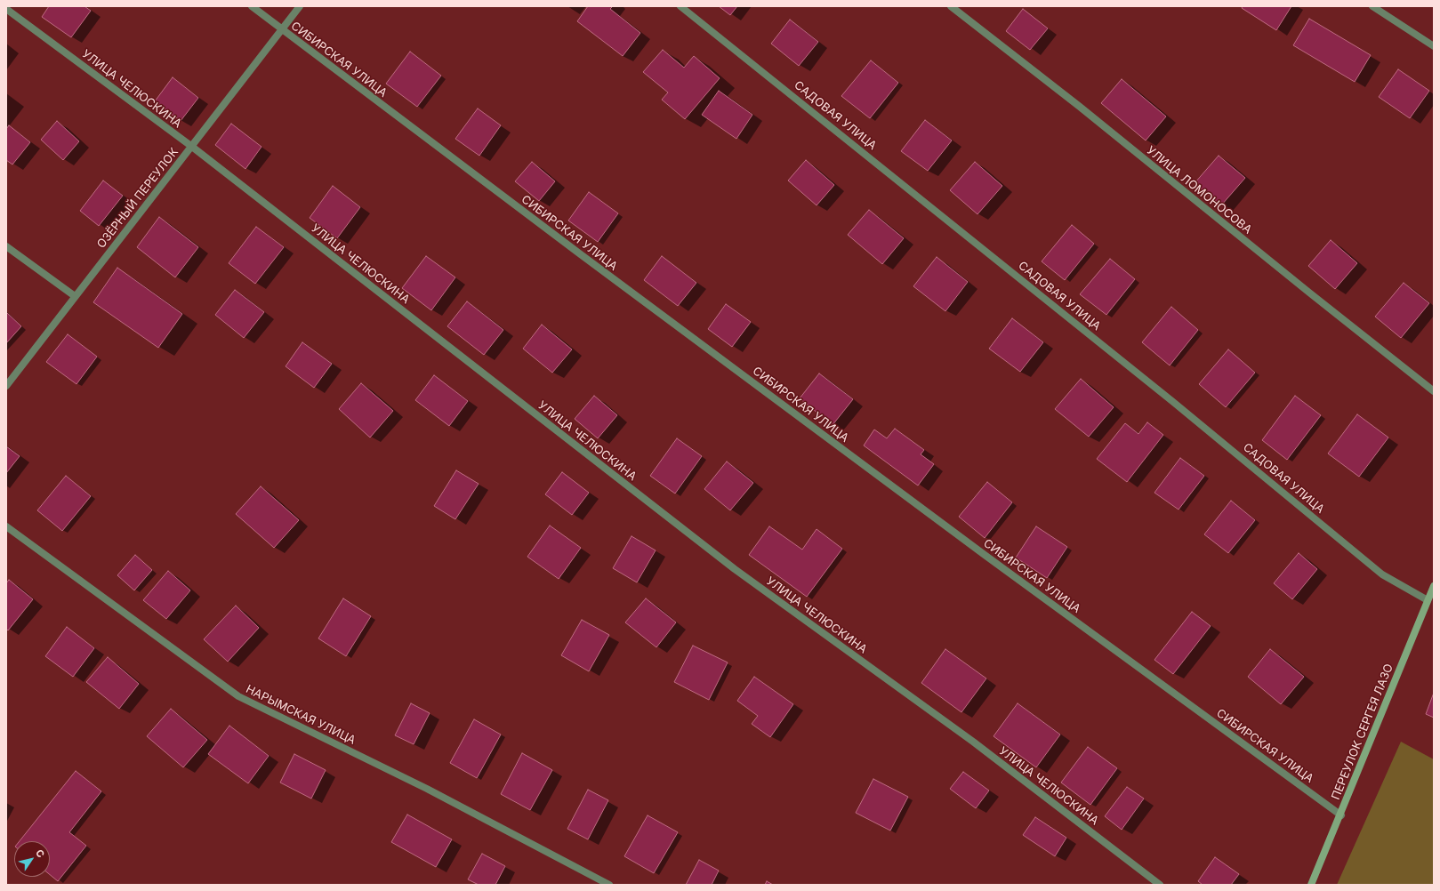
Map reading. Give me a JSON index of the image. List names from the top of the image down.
{
  "streets": {
    "street": [
      "СИБИРСКАЯ УЛИЦА",
      "УЛИЦА ЧЕЛЮСКИНА",
      "САДОВАЯ УЛИЦА",
      "УЛИЦА ЛОМОНОСОВА",
      "ОЗЁРНЫЙ ПЕРЕУЛОК",
      "НАРЫМСКАЯ УЛИЦА",
      "ПЕРЕУЛОК СЕРГЕЯ ЛАЗО"
    ]
  },
  "crossings": [
    ["СИБИРСКАЯ УЛИЦА", "ОЗЁРНЫЙ ПЕРЕУЛОК"],
    ["СИБИРСКАЯ УЛИЦА", "ПЕРЕУЛОК СЕРГЕЯ ЛАЗО"],
    ["УЛИЦА ЧЕЛЮСКИНА", "ОЗЁРНЫЙ ПЕРЕУЛОК"],
    ["САДОВАЯ УЛИЦА", "ПЕРЕУЛОК СЕРГЕЯ ЛАЗО"]
  ],
  "north": "top right"
}
